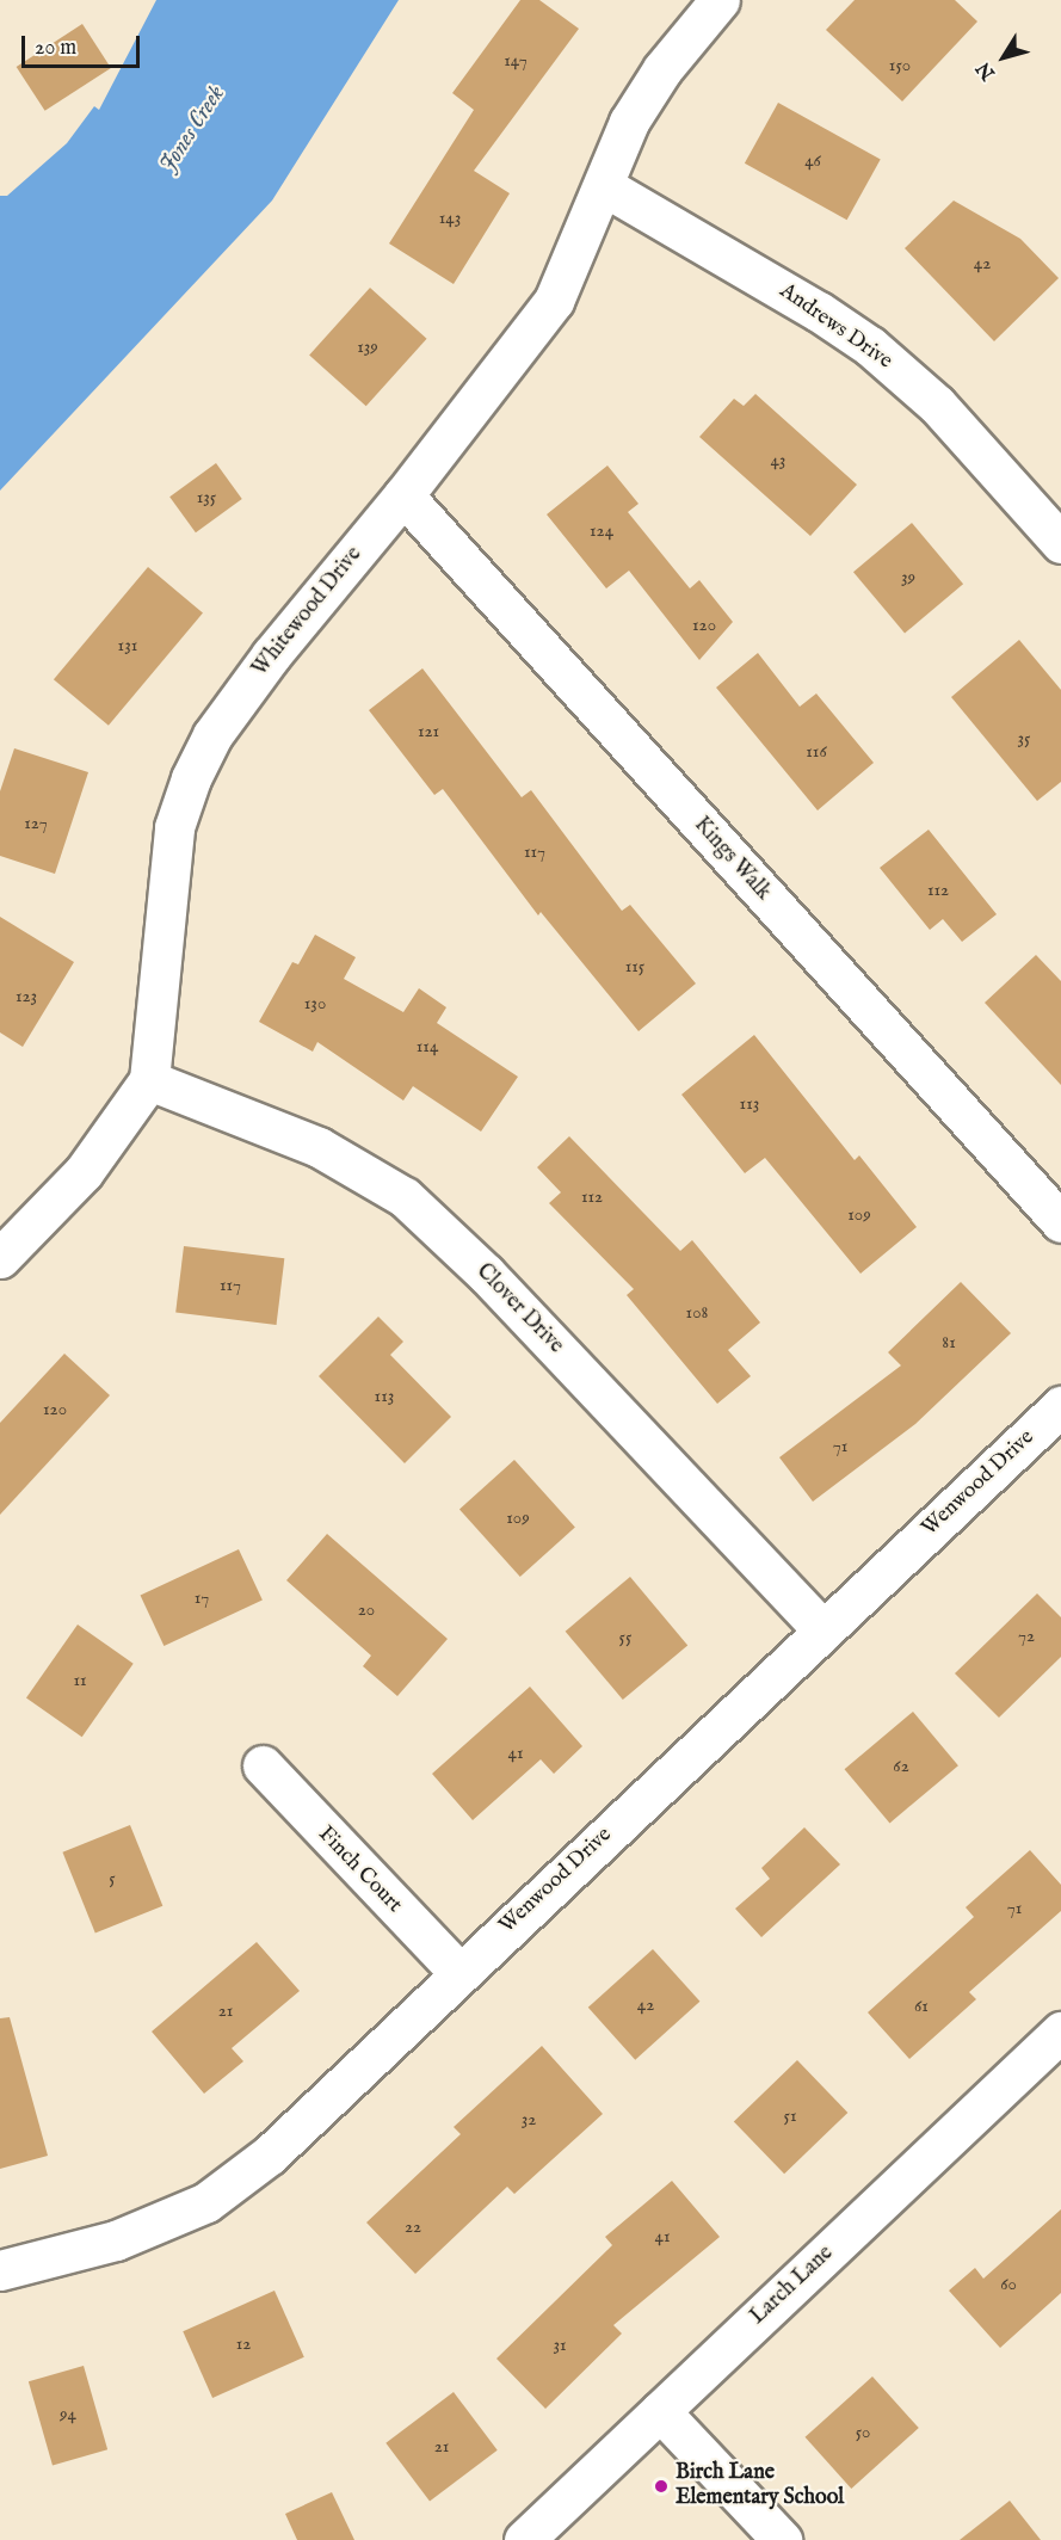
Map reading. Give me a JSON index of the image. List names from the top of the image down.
{
  "streets": {
    "street": [
      "Andrews Drive",
      "Whitewood Drive",
      "Kings Walk",
      "Clover Drive",
      "Wenwood Drive",
      "Finch Court",
      "Larch Lane"
    ]
  },
  "crossings": [
    ["Andrews Drive", "Whitewood Drive"],
    ["Whitewood Drive", "Kings Walk"],
    ["Whitewood Drive", "Clover Drive"],
    ["Clover Drive", "Wenwood Drive"],
    ["Wenwood Drive", "Finch Court"]
  ],
  "water": ["Jones Creek"],
  "places": ["Birch Lane Elementary School"],
  "house_numbers": [
    "147",
    "150",
    "46",
    "143",
    "42",
    "139",
    "43",
    "135",
    "124",
    "39",
    "120",
    "131",
    "121",
    "35",
    "116",
    "127",
    "117",
    "112",
    "115",
    "123",
    "130",
    "114",
    "113",
    "112",
    "109",
    "117",
    "108",
    "81",
    "113",
    "120",
    "71",
    "109",
    "17",
    "20",
    "72",
    "55",
    "11",
    "41",
    "62",
    "5",
    "71",
    "42",
    "61",
    "21",
    "51",
    "32",
    "22",
    "41",
    "60",
    "12",
    "31",
    "94",
    "50",
    "21"
  ],
  "scale_bar": "20 m",
  "north": "bottom left"
}
